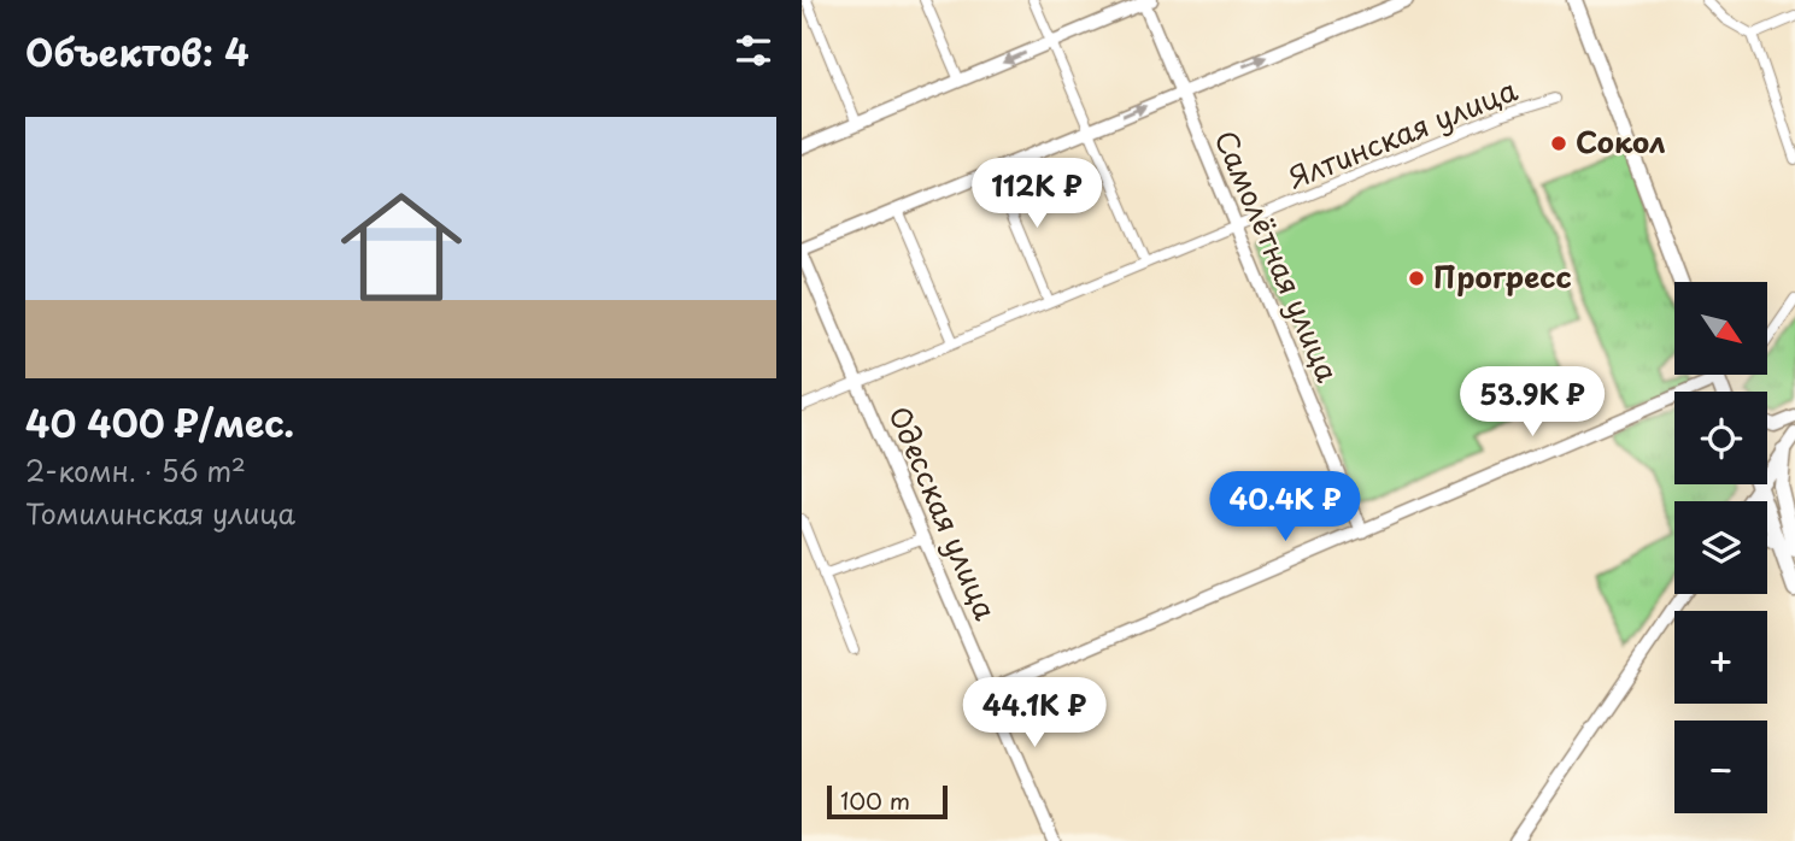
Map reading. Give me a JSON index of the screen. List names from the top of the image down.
{
  "streets": {
    "street": ["Ялтинская улица", "Самолётная улица", "Одесская улица"]
  },
  "crossings": [
    ["Ялтинская улица", "Самолётная улица"],
    ["Ялтинская улица", "Одесская улица"]
  ],
  "places": ["Сокол", "Прогресс"],
  "scale_bar": "100 m",
  "north": "bottom right",
  "page": {
    "heading": "Объектов: 4",
    "list": [
      {
        "name": "40 400 ₽/мес.",
        "note": "2-комн. · 56 m² · Томилинская улица"
      }
    ],
    "price": [
      "112K ₽",
      "53.9K ₽",
      "40.4K ₽",
      "44.1K ₽"
    ],
    "map_buttons": ["+", "−"],
    "scale": "100 m"
  }
}
